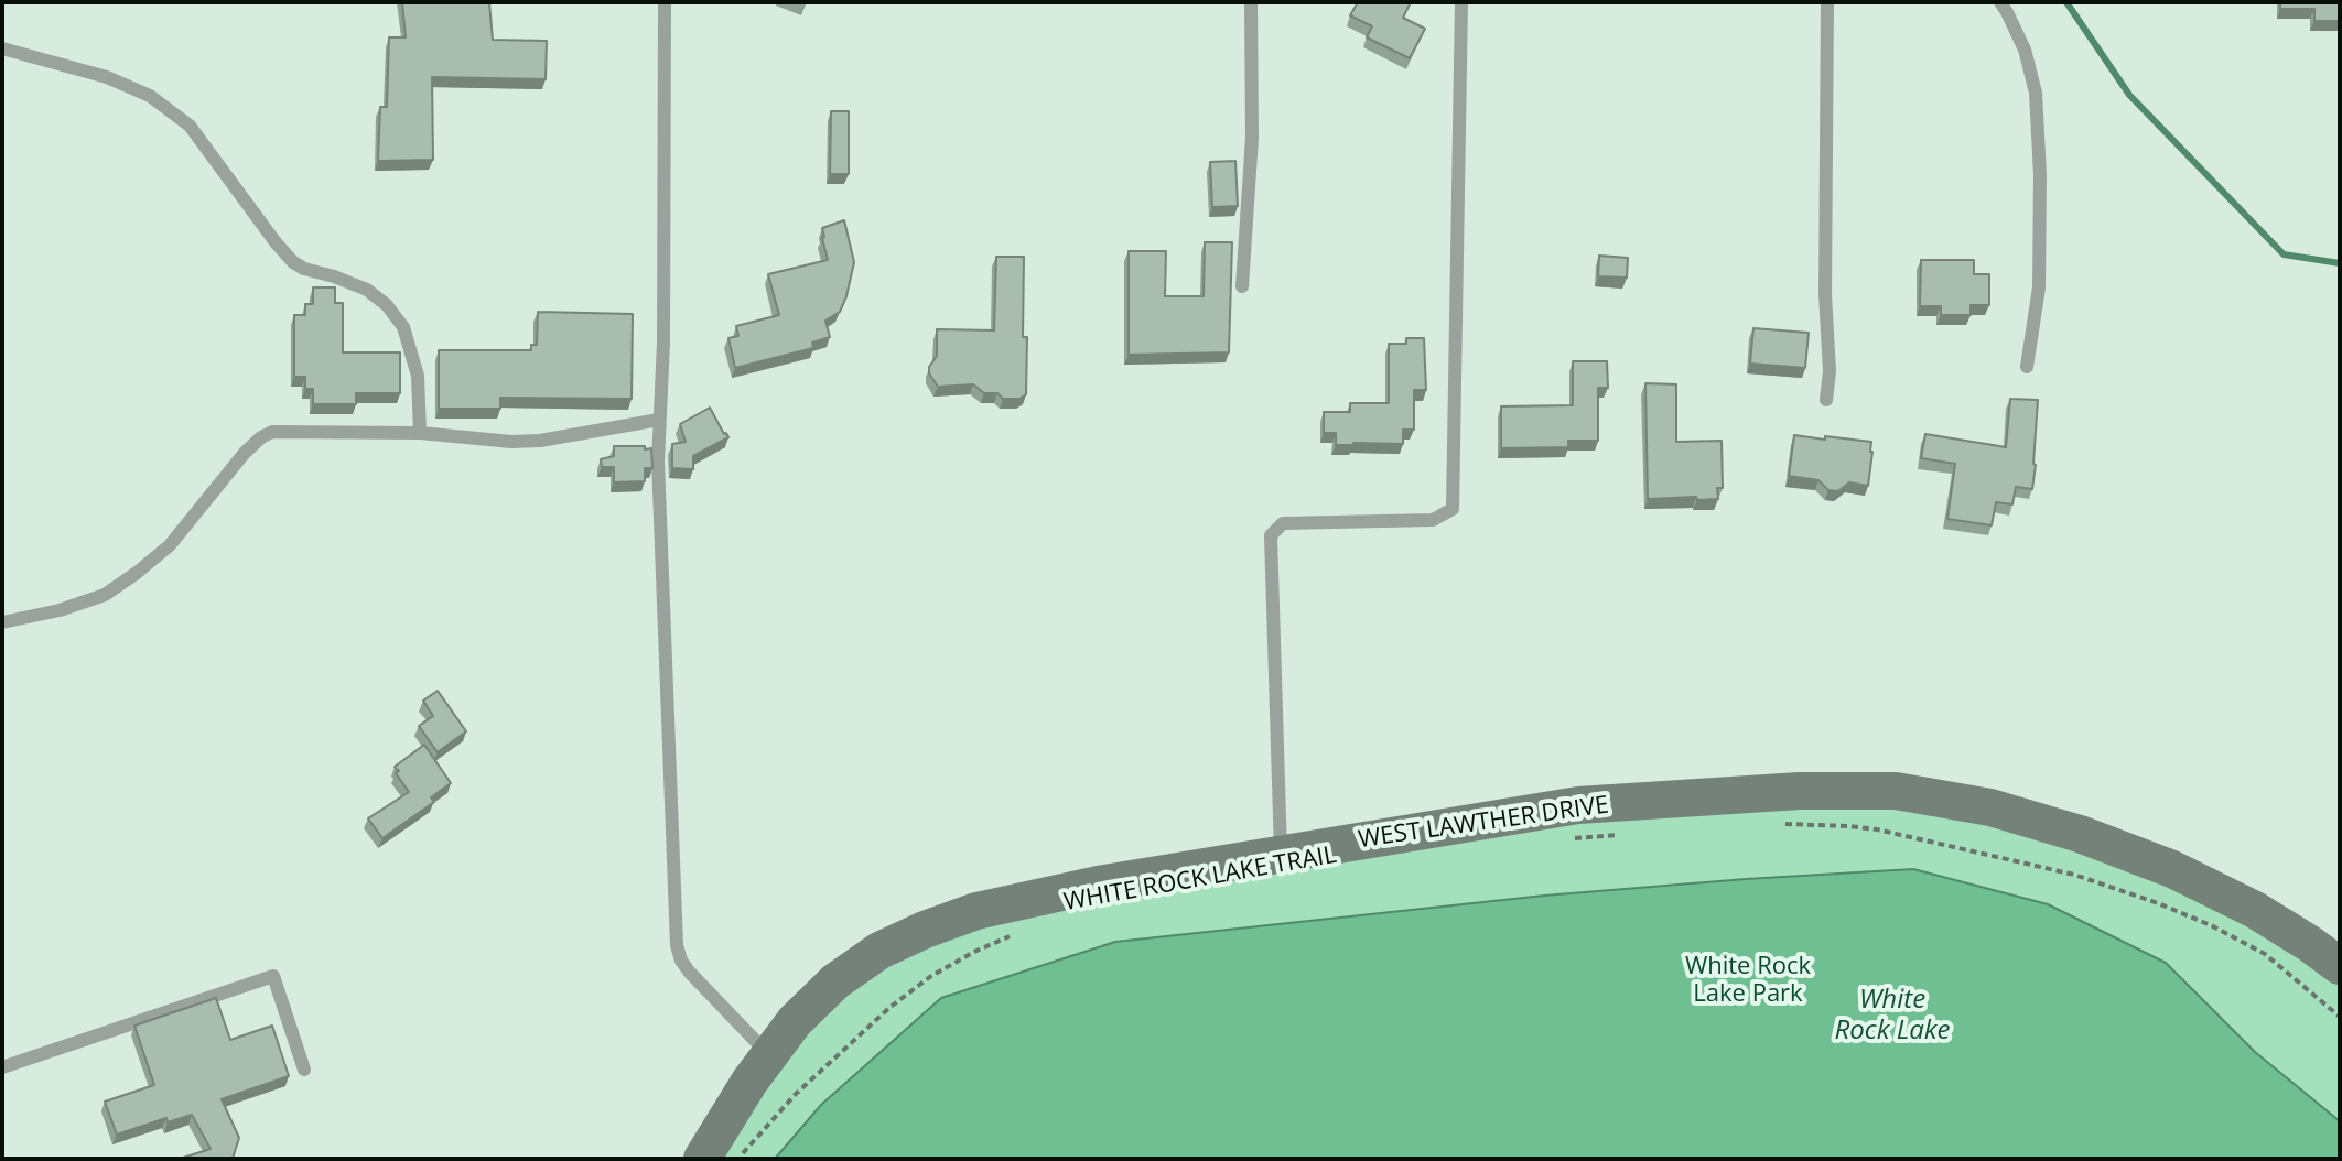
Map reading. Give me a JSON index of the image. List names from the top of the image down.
{
  "streets": {
    "street": ["WEST LAWTHER DRIVE"]
  },
  "water": ["White Rock Lake"],
  "parks": ["White Rock Lake Park"]
}
